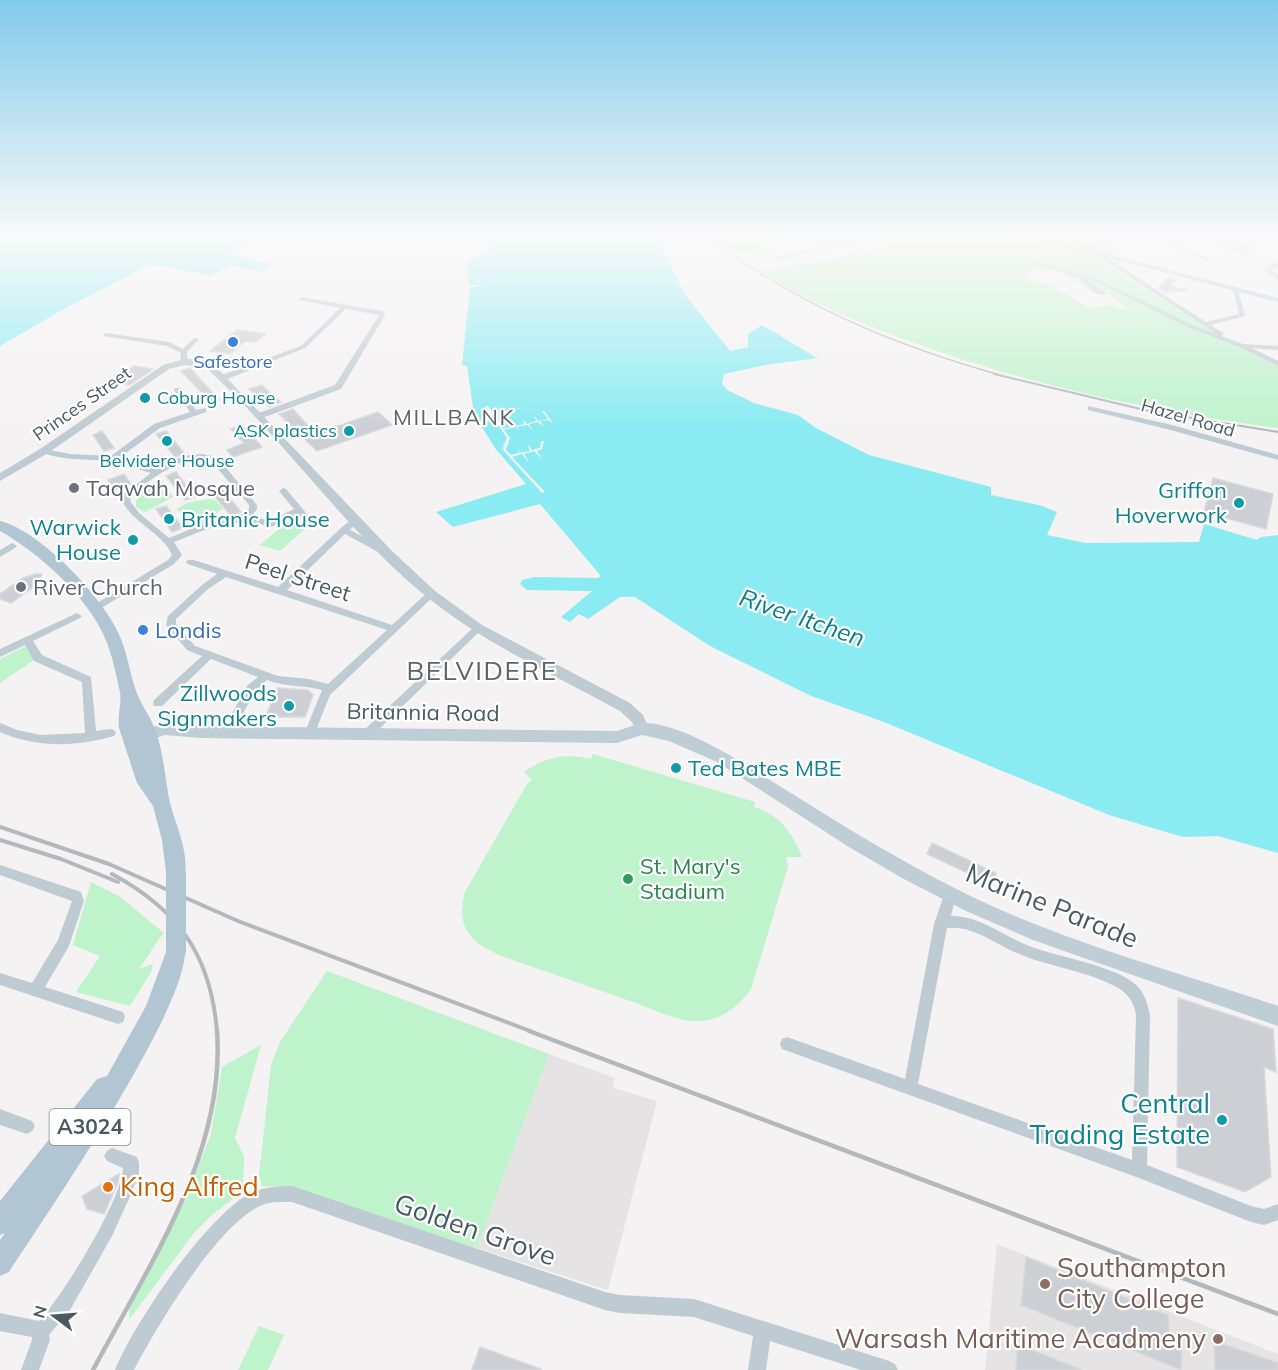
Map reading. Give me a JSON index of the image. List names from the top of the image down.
{
  "streets": {
    "main road": ["Britannia Road", "Marine Parade", "A3024"],
    "street": [
      "Princes Street",
      "Hazel Road",
      "Peel Street",
      "Golden Grove"
    ]
  },
  "crossings": [
    ["Britannia Road", "Marine Parade"],
    ["Britannia Road", "A3024"]
  ],
  "districts": ["MILLBANK", "BELVIDERE"],
  "water": ["River Itchen"],
  "places": [
    "Safestore",
    "Coburg House",
    "ASK plastics",
    "Belvidere House",
    "Taqwah Mosque",
    "Griffon Hoverwork",
    "Britanic House",
    "Warwick House",
    "River Church",
    "Londis",
    "Zillwoods Signmakers",
    "Ted Bates MBE",
    "St. Mary's Stadium",
    "Central Trading Estate",
    "King Alfred",
    "Southampton City College",
    "Warsash Maritime Acadmeny"
  ],
  "north": "left"
}
